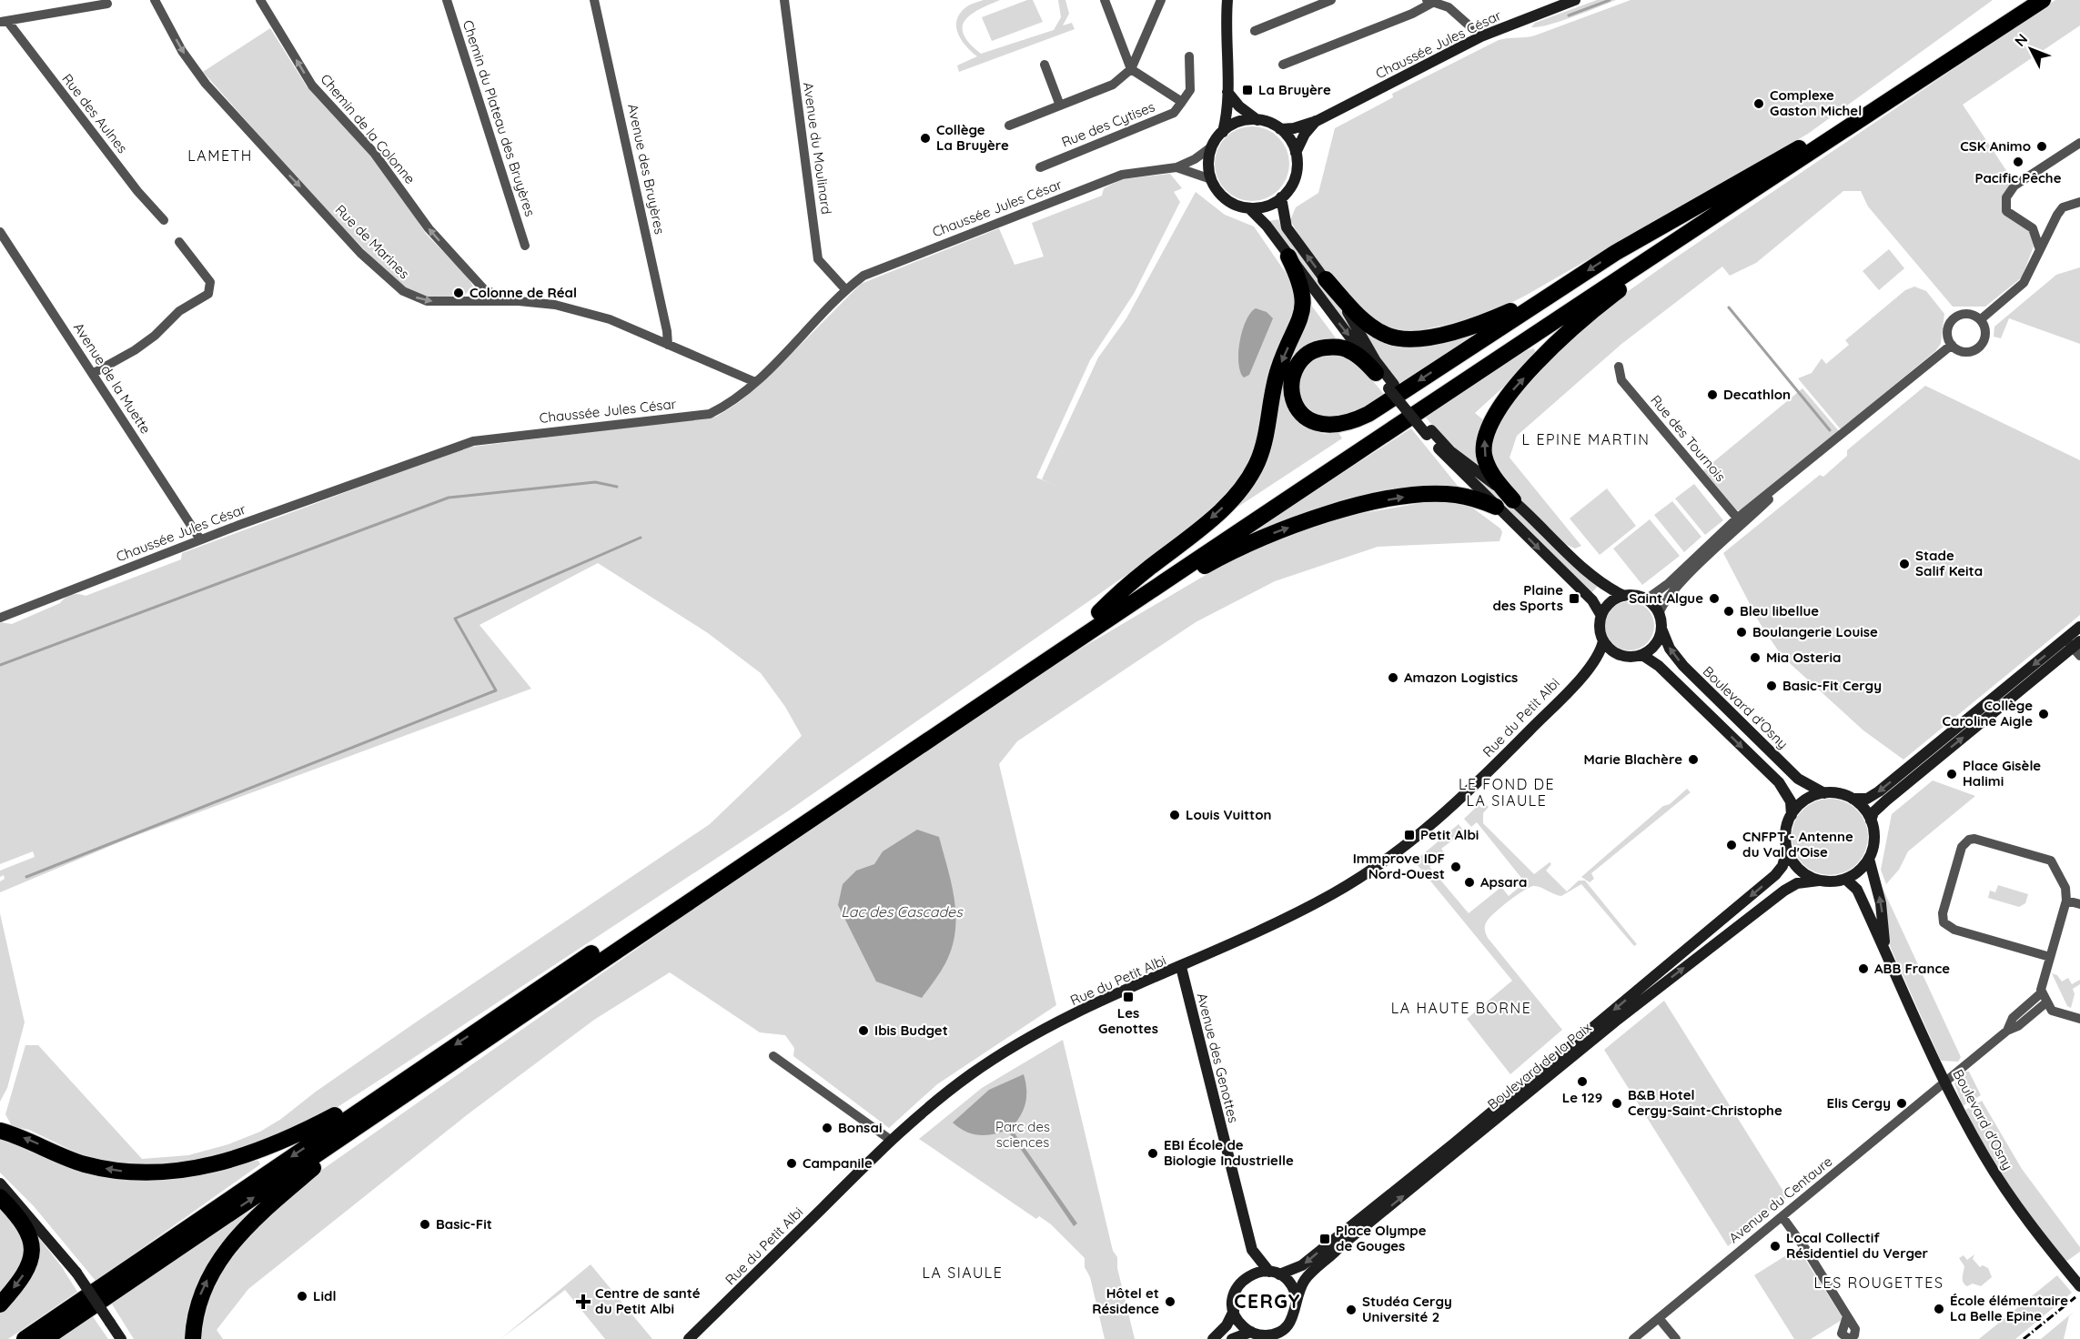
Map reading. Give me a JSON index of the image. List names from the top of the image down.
{
  "streets": {
    "main road": [
      "Chaussée Jules César",
      "Boulevard d'Osny",
      "Rue du Petit Albi",
      "Avenue des Genottes",
      "Boulevard de la Paix"
    ],
    "street": [
      "Rue des Aulnes",
      "Chemin du Plateau des Bruyères",
      "Rue des Cytises",
      "Chemin de la Colonne",
      "Avenue du Moulinard",
      "Avenue des Bruyères",
      "Rue de Marines",
      "Avenue de la Muette",
      "Rue des Tournois",
      "Avenue du Centaure"
    ]
  },
  "crossings": [
    ["Chaussée Jules César", "Avenue du Moulinard"],
    ["Chaussée Jules César", "Rue de Marines"],
    ["Chaussée Jules César", "Avenue de la Muette"],
    ["Chemin de la Colonne", "Rue de Marines"],
    ["Avenue des Bruyères", "Rue de Marines"],
    ["Boulevard d'Osny", "Rue du Petit Albi"],
    ["Boulevard d'Osny", "Boulevard de la Paix"],
    ["Boulevard d'Osny", "Avenue du Centaure"],
    ["Rue du Petit Albi", "Avenue des Genottes"],
    ["Avenue des Genottes", "Boulevard de la Paix"]
  ],
  "one_way": ["Chemin de la Colonne", "Rue de Marines"],
  "districts": [
    "LAMETH",
    "L EPINE MARTIN",
    "LE FOND DE LA SIAULE",
    "LA HAUTE BORNE",
    "LA SIAULE",
    "LES ROUGETTES",
    "CERGY"
  ],
  "water": ["Lac des Cascades"],
  "parks": ["Parc des sciences"],
  "places": {
    "transit": [
      "La Bruyère",
      "Plaine des Sports",
      "Petit Albi",
      "Les Genottes",
      "Place Olympe de Gouges"
    ],
    "other": [
      "Complexe Gaston Michel",
      "Collège La Bruyère",
      "CSK Animo",
      "Pacific Pêche",
      "Colonne de Réal",
      "Decathlon",
      "Stade Salif Keita",
      "Saint Algue",
      "Bleu libellue",
      "Boulangerie Louise",
      "Mia Osteria",
      "Amazon Logistics",
      "Basic-Fit Cergy",
      "Collège Caroline Aigle",
      "Marie Blachère",
      "Place Gisèle Halimi",
      "Louis Vuitton",
      "CNFPT - Antenne du Val d'Oise",
      "Immprove IDF Nord-Ouest",
      "Apsara",
      "ABB France",
      "Ibis Budget",
      "Le 129",
      "B&B Hotel Cergy-Saint-Christophe",
      "Elis Cergy",
      "Bonsai",
      "EBI École de Biologie Industrielle",
      "Campanile",
      "Basic-Fit",
      "Local Collectif Résidentiel du Verger",
      "Lidl",
      "Hôtel et Résidence",
      "École élémentaire La Belle Epine",
      "Studéa Cergy Université 2"
    ],
    "health": ["Centre de santé du Petit Albi"]
  },
  "north": "top left"
}
